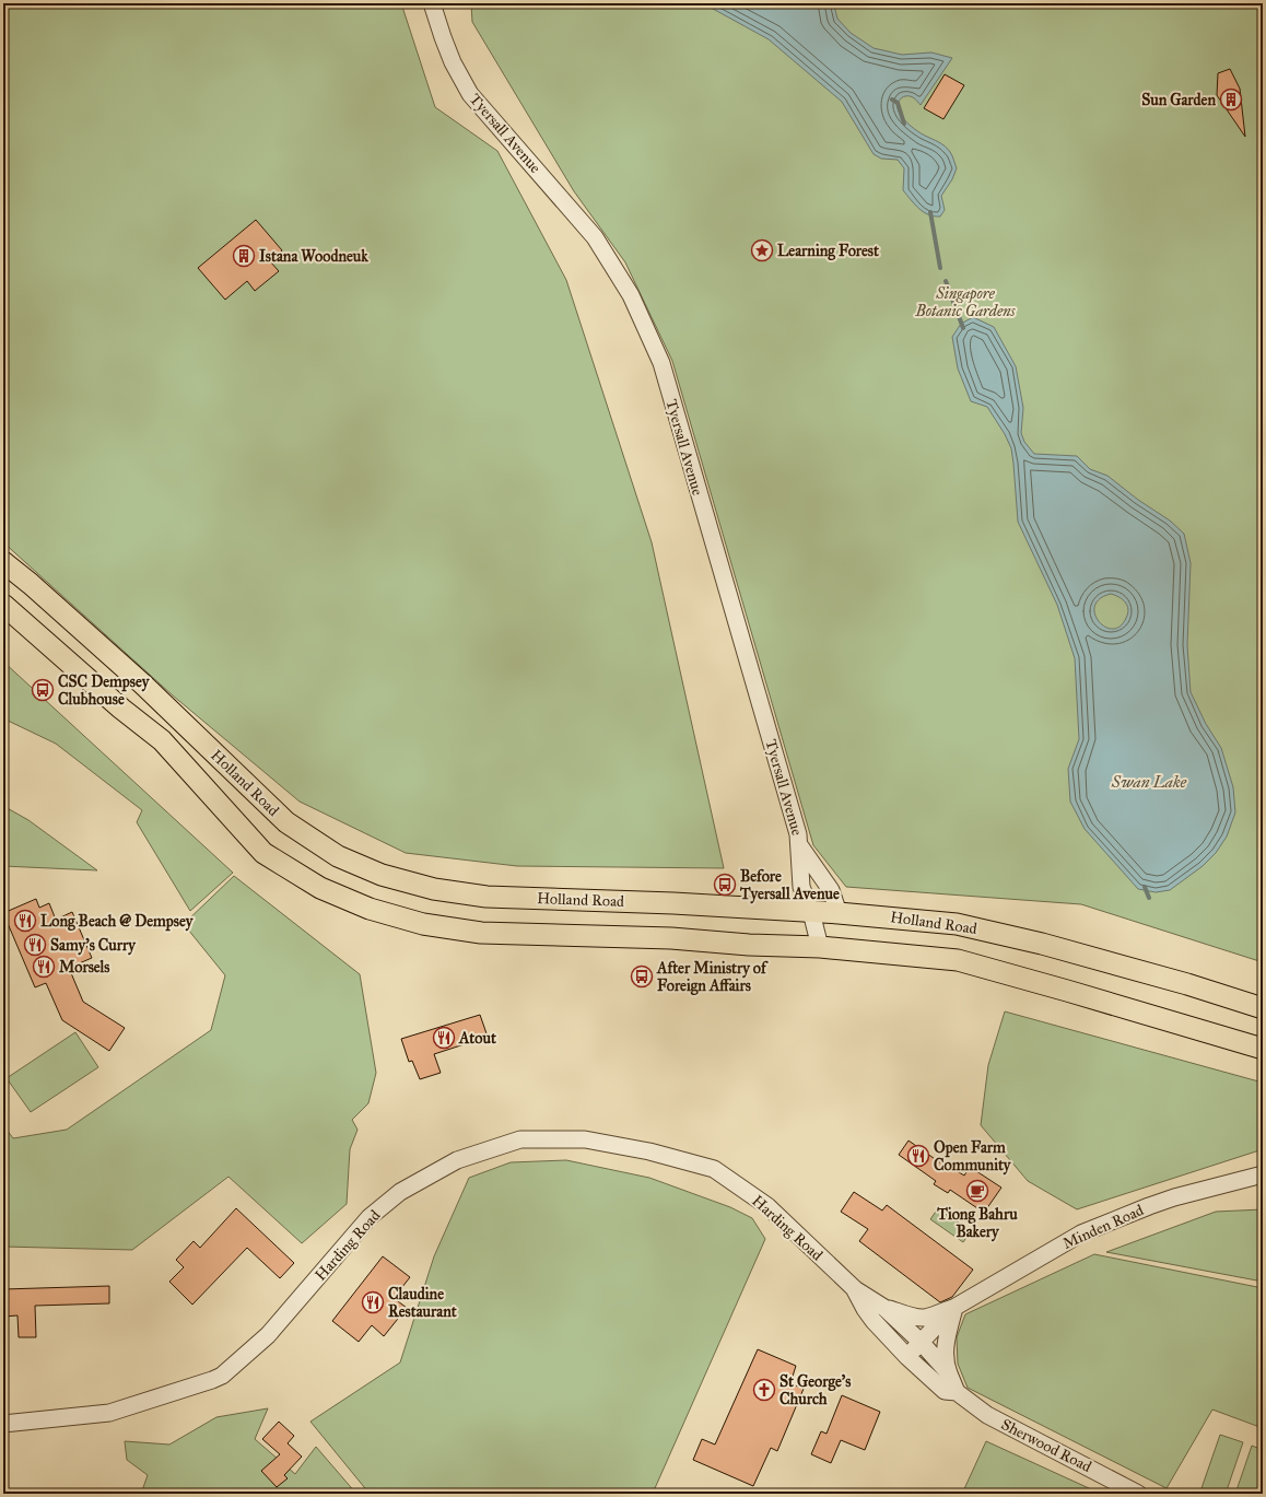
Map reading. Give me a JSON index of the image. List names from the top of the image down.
{
  "streets": {
    "main road": ["Holland Road"],
    "street": [
      "Tyersall Avenue",
      "Minden Road",
      "Harding Road",
      "Sherwood Road"
    ]
  },
  "crossings": [
    ["Tyersall Avenue", "Holland Road"],
    ["Minden Road", "Harding Road"],
    ["Minden Road", "Sherwood Road"],
    ["Harding Road", "Sherwood Road"]
  ],
  "water": ["Swan Lake"],
  "parks": ["Singapore Botanic Gardens"],
  "places": {
    "building": ["Sun Garden", "Istana Woodneuk"],
    "place": ["Learning Forest"],
    "bus stop": ["CSC Dempsey Clubhouse", "Before Tyersall Avenue", "After Ministry of Foreign Affairs"],
    "restaurant": [
      "Long Beach @ Dempsey",
      "Samy's Curry",
      "Morsels",
      "Atout",
      "Open Farm Community",
      "Claudine Restaurant"
    ],
    "cafe": ["Tiong Bahru Bakery"],
    "church": ["St George's Church"]
  }
}
